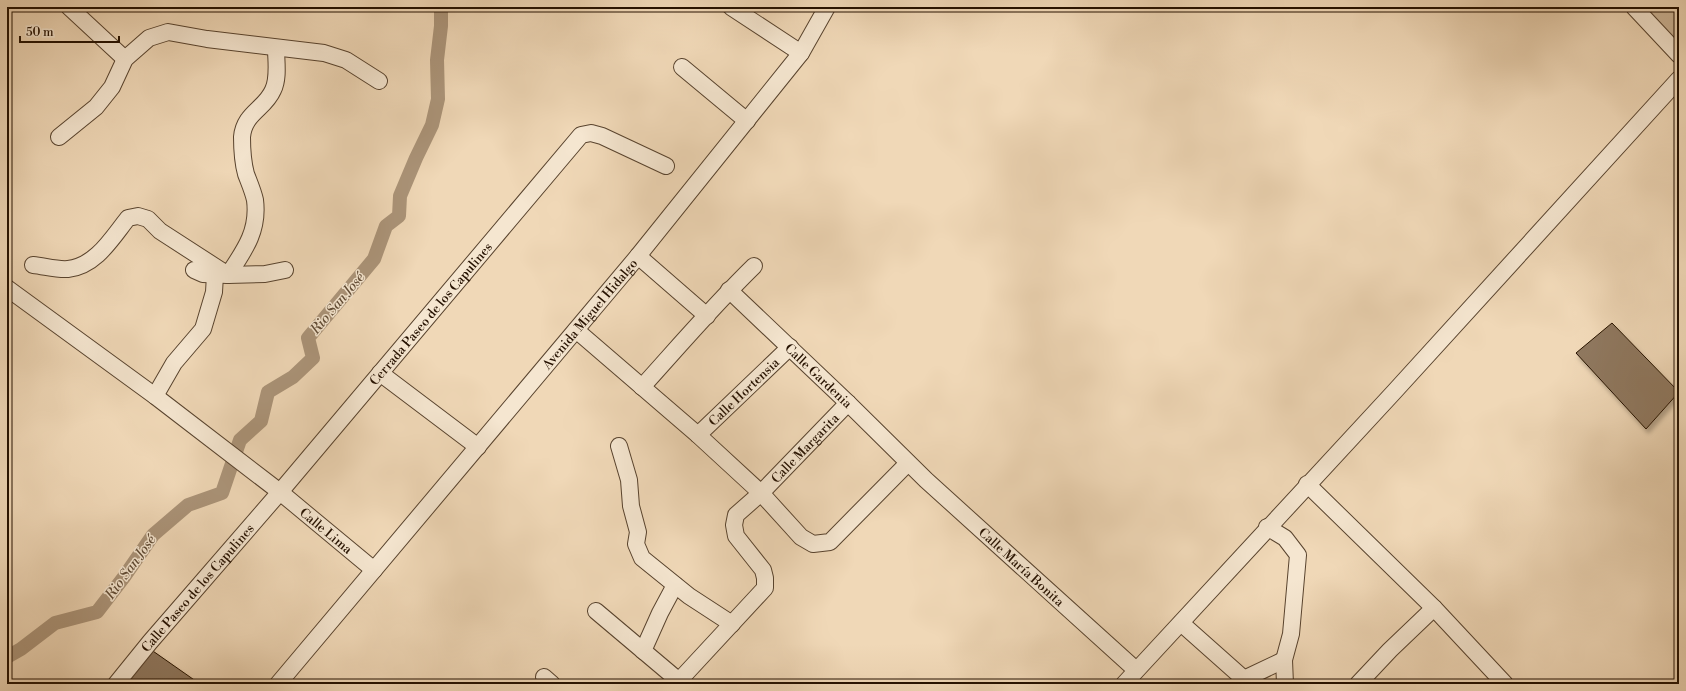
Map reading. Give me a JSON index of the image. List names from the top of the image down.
{
  "streets": {
    "street": [
      "Cerrada Paseo de los Capulines",
      "Avenida Miguel Hidalgo",
      "Calle Gardenia",
      "Calle Hortensia",
      "Calle Margarita",
      "Calle Lima",
      "Calle María Bonita",
      "Calle Paseo de los Capulines"
    ]
  },
  "crossings": [
    ["Cerrada Paseo de los Capulines", "Calle Lima"],
    ["Cerrada Paseo de los Capulines", "Calle Paseo de los Capulines"],
    ["Avenida Miguel Hidalgo", "Calle Lima"],
    ["Calle Gardenia", "Calle Hortensia"],
    ["Calle Gardenia", "Calle Margarita"],
    ["Calle Gardenia", "Calle María Bonita"],
    ["Calle Lima", "Calle Paseo de los Capulines"]
  ],
  "water": ["Rio San José"],
  "scale_bar": "50 m"
}
